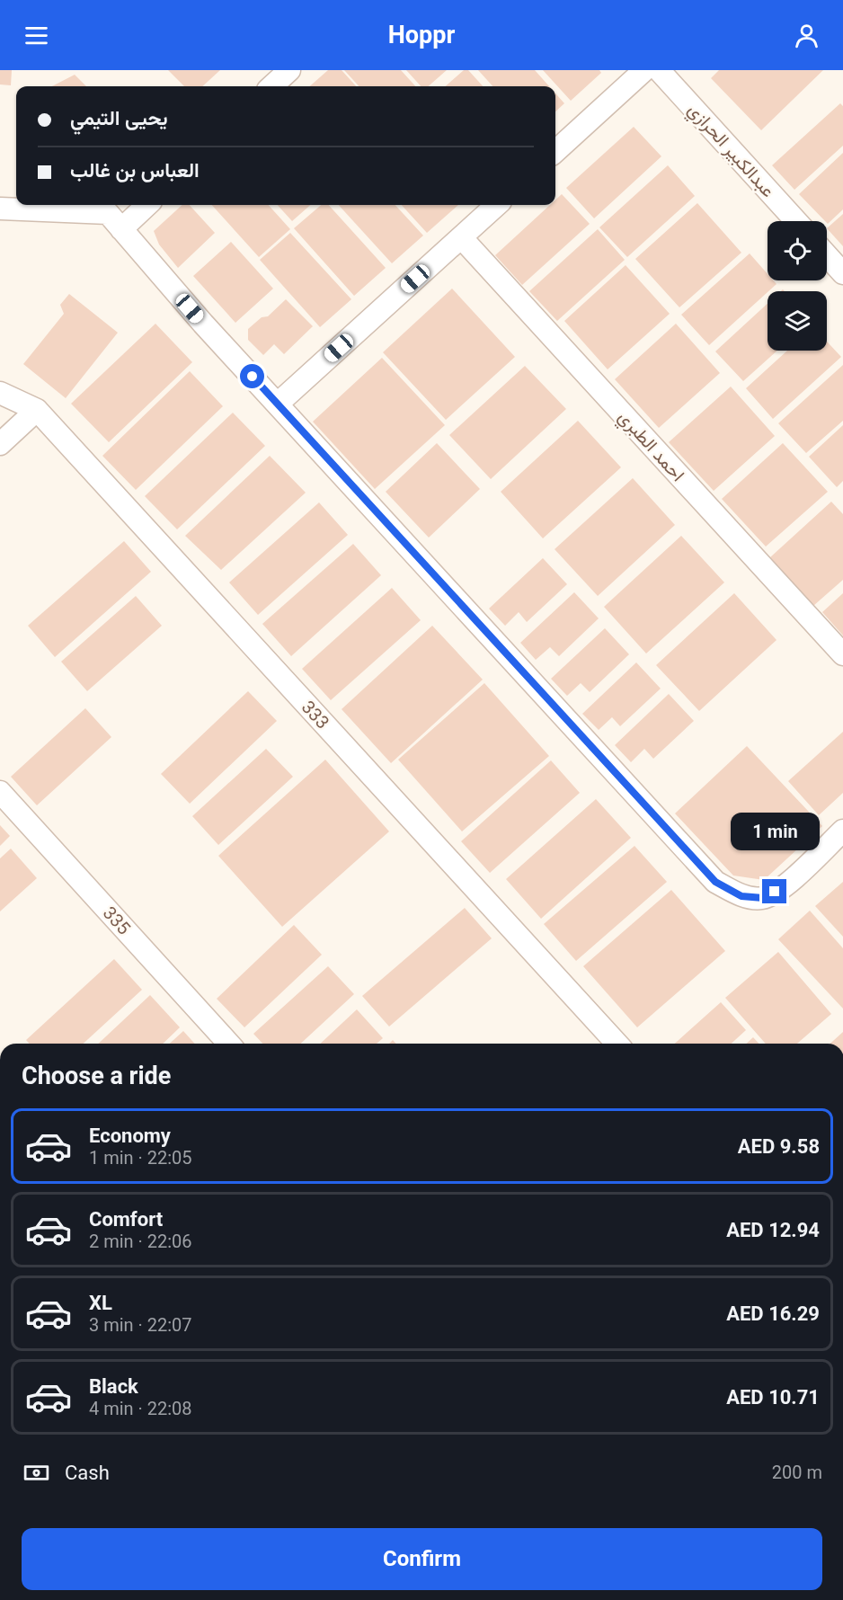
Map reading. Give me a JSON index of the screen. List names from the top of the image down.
{
  "streets": {
    "street": [
      "عبدالكبير الحرازي",
      "احمد الطبري",
      "333",
      "335"
    ]
  },
  "page": {
    "header": "Hoppr",
    "banner": ["يحيى التيمي", "العباس بن غالب"],
    "bubble": "1 min",
    "heading": "Choose a ride",
    "list": [
      {
        "name": "Economy",
        "note": "1 min · 22:05",
        "value": "AED 9.58"
      },
      {
        "name": "Comfort",
        "note": "2 min · 22:06",
        "value": "AED 12.94"
      },
      {
        "name": "XL",
        "note": "3 min · 22:07",
        "value": "AED 16.29"
      },
      {
        "name": "Black",
        "note": "4 min · 22:08",
        "value": "AED 10.71"
      }
    ],
    "pay": ["Cash", "200 m"],
    "buttons": "Confirm"
  }
}
